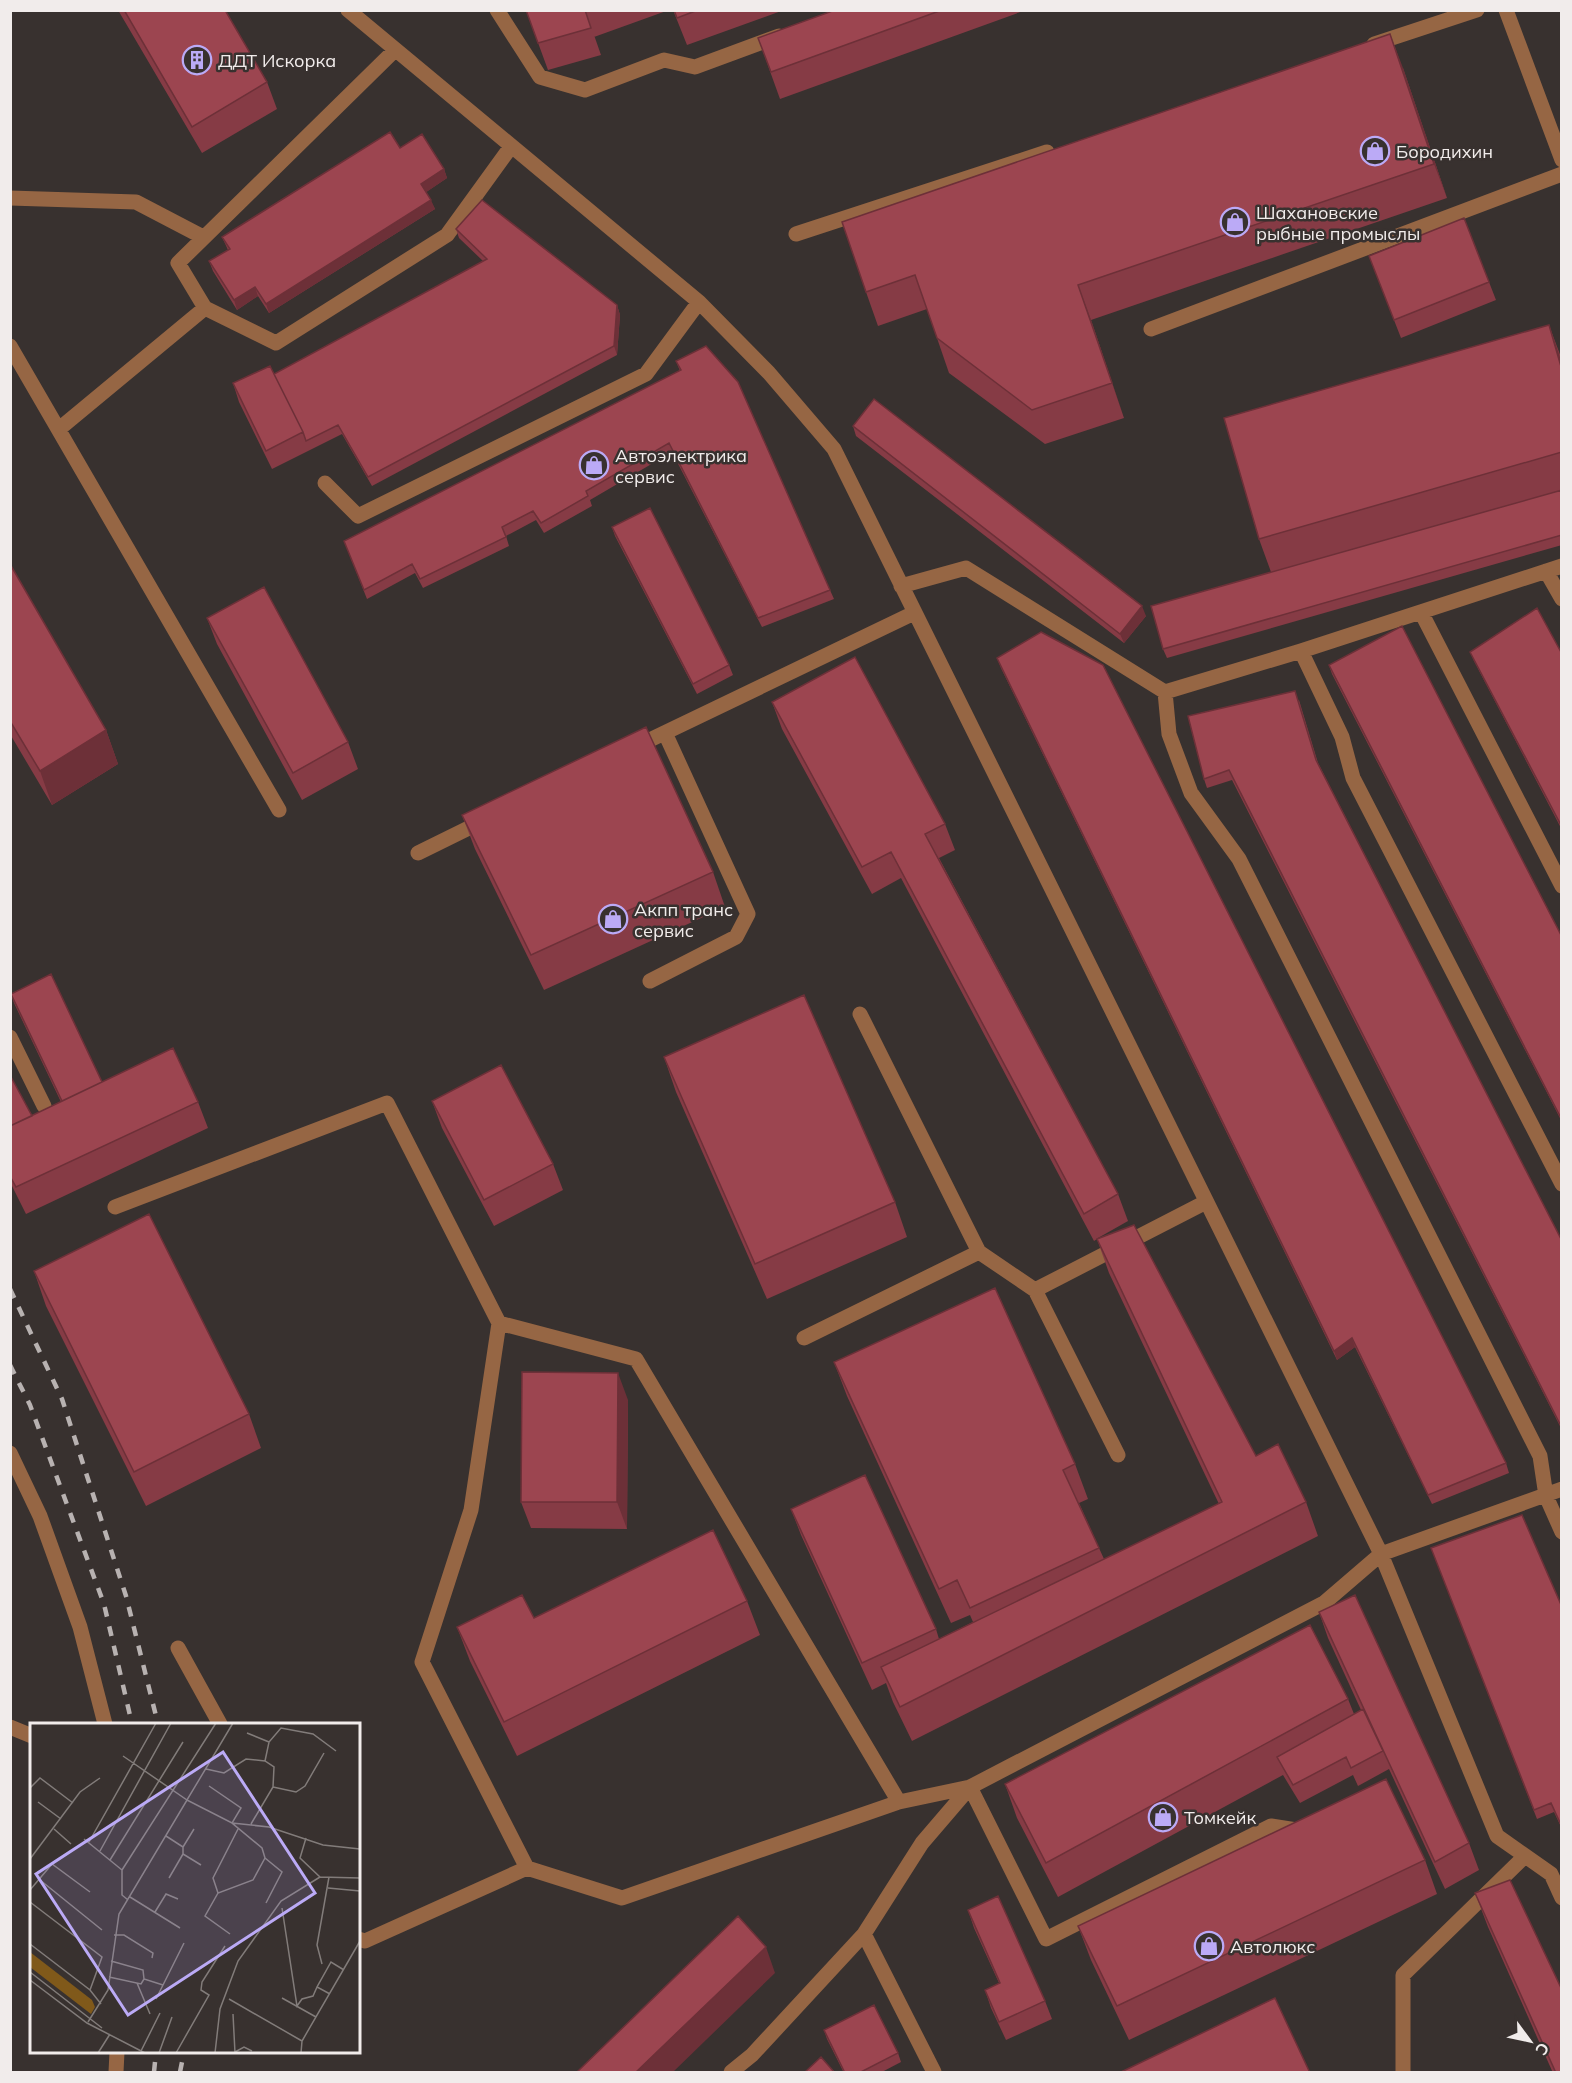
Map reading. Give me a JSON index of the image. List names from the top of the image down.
{
  "places": {
    "building": ["ДДТ Искорка"],
    "shop": [
      "Бородихин",
      "Шахановские рыбные промыслы",
      "Автоэлектрика сервис",
      "Акпп транс сервис",
      "Томкейк",
      "Автолюкс"
    ]
  },
  "north": "bottom right"
}
